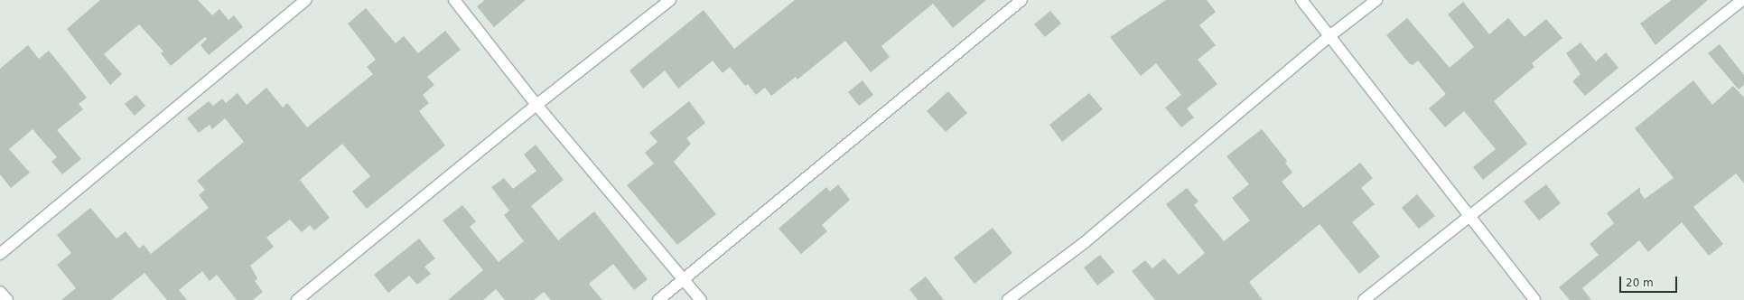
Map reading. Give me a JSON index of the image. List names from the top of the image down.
{
  "scale_bar": "20 m"
}
